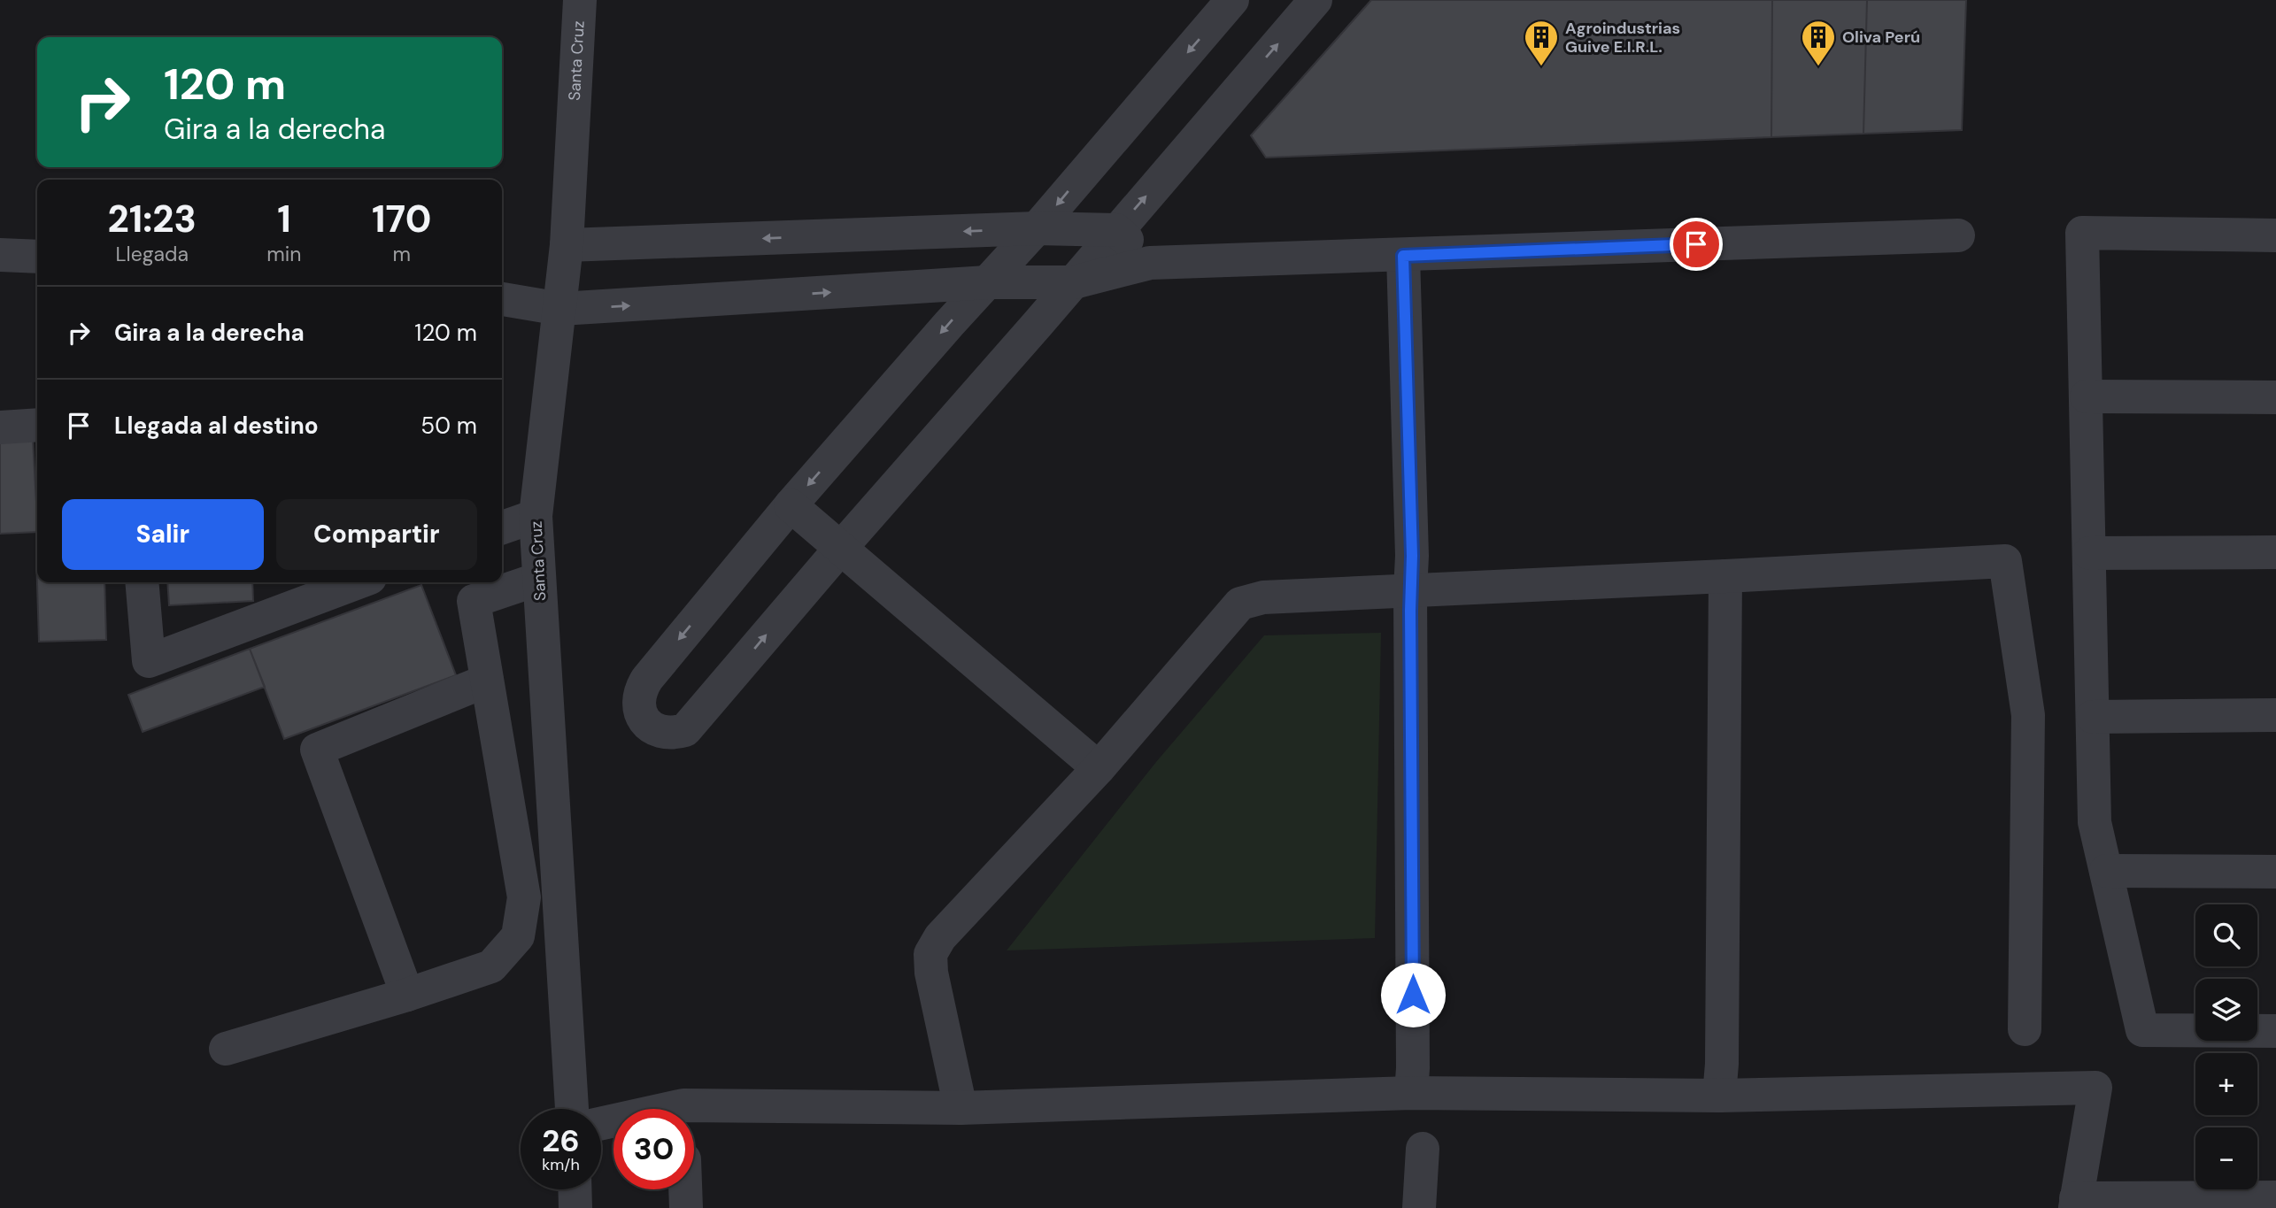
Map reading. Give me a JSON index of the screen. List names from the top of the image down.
{
  "streets": {
    "street": ["Santa Cruz"]
  },
  "places": {
    "building": ["Agroindustrias Guive E.I.R.L.", "Oliva Perú"]
  },
  "page": {
    "turn": ["120 m", "Gira a la derecha"],
    "eta": [
      "21:23",
      "Llegada",
      "1",
      "min",
      "170",
      "m"
    ],
    "list": [
      {
        "name": "Gira a la derecha",
        "value": "120 m"
      },
      {
        "name": "Llegada al destino",
        "value": "50 m"
      }
    ],
    "buttons": ["Salir", "Compartir"],
    "map_buttons": ["+", "−"],
    "speed": "26 km/h",
    "limit": "30"
  }
}
